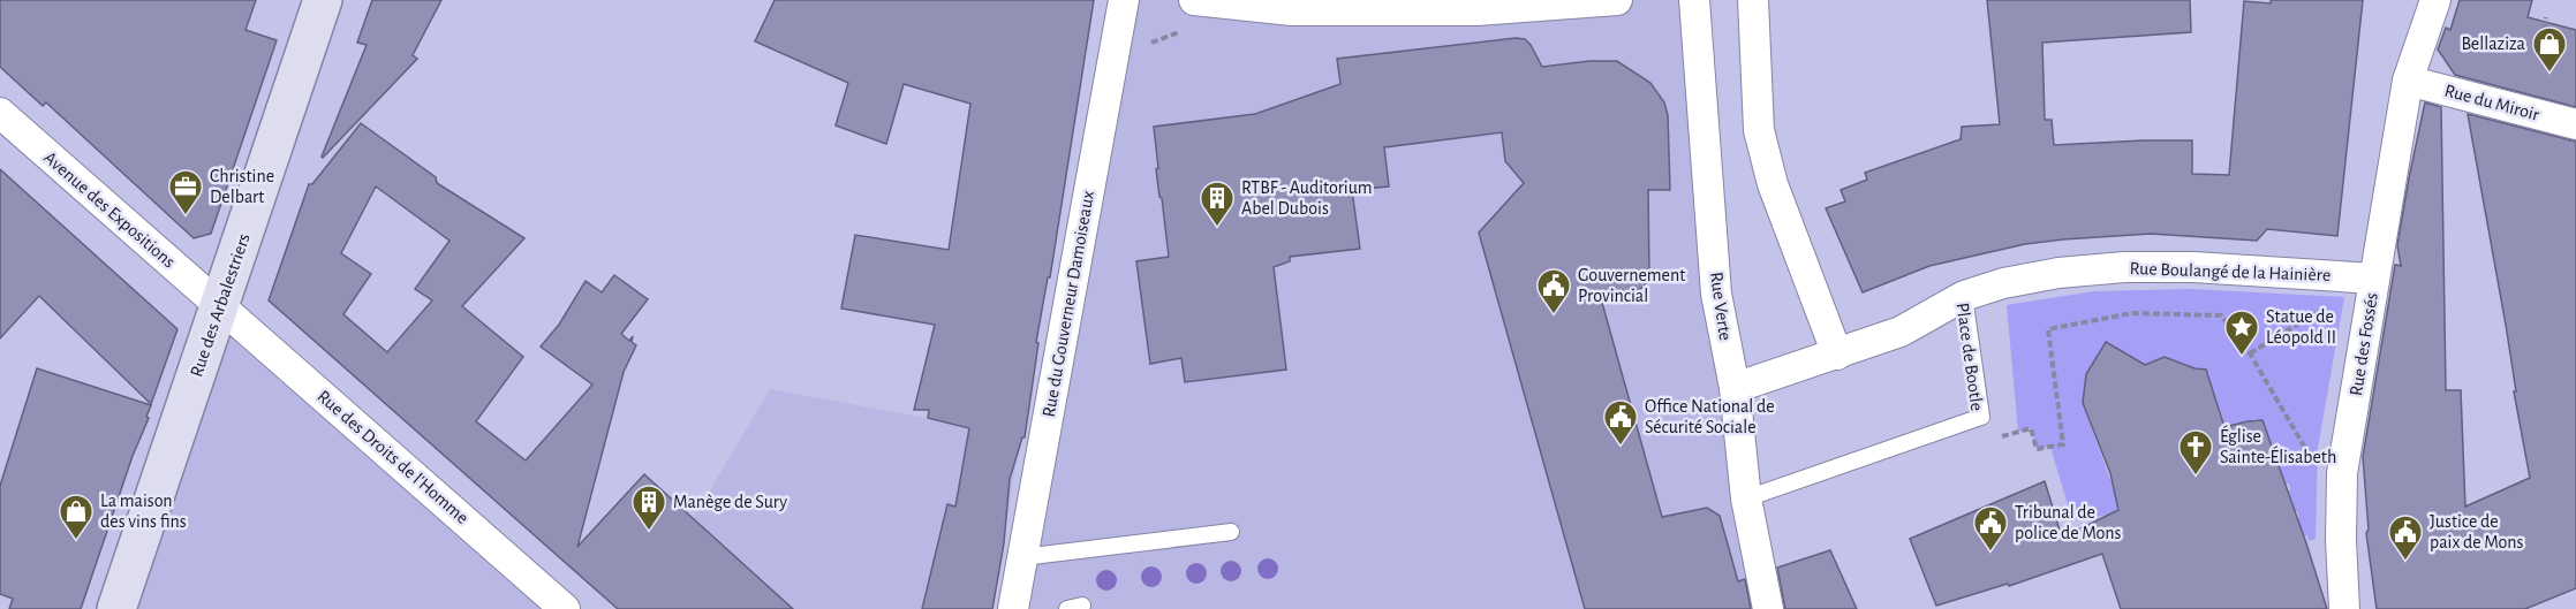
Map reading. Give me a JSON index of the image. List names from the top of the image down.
{
  "streets": {
    "main road": ["Rue des Arbalestriers"],
    "street": [
      "Rue du Miroir",
      "Avenue des Expositions",
      "Rue Boulangé de la Hainière",
      "Rue du Gouverneur Damoiseaux",
      "Rue Verte",
      "Rue des Fossés",
      "Place de Bootle",
      "Rue des Droits de l'Homme"
    ]
  },
  "crossings": [
    ["Rue du Miroir", "Rue des Fossés"],
    ["Avenue des Expositions", "Rue des Arbalestriers"],
    ["Avenue des Expositions", "Rue des Droits de l'Homme"],
    ["Rue Boulangé de la Hainière", "Rue des Fossés"],
    ["Rue Boulangé de la Hainière", "Place de Bootle"],
    ["Rue des Arbalestriers", "Rue des Droits de l'Homme"],
    ["Rue Verte", "Place de Bootle"]
  ],
  "places": {
    "shop": ["Bellaziza", "La maison des vins fins"],
    "office": ["Christine Delbart"],
    "building": ["RTBF - Auditorium Abel Dubois", "Manège de Sury"],
    "public building": [
      "Gouvernement Provincial",
      "Office National de Sécurité Sociale",
      "Tribunal de police de Mons",
      "Justice de paix de Mons"
    ],
    "place": ["Statue de Léopold II"],
    "church": ["Église Sainte-Élisabeth"]
  }
}
